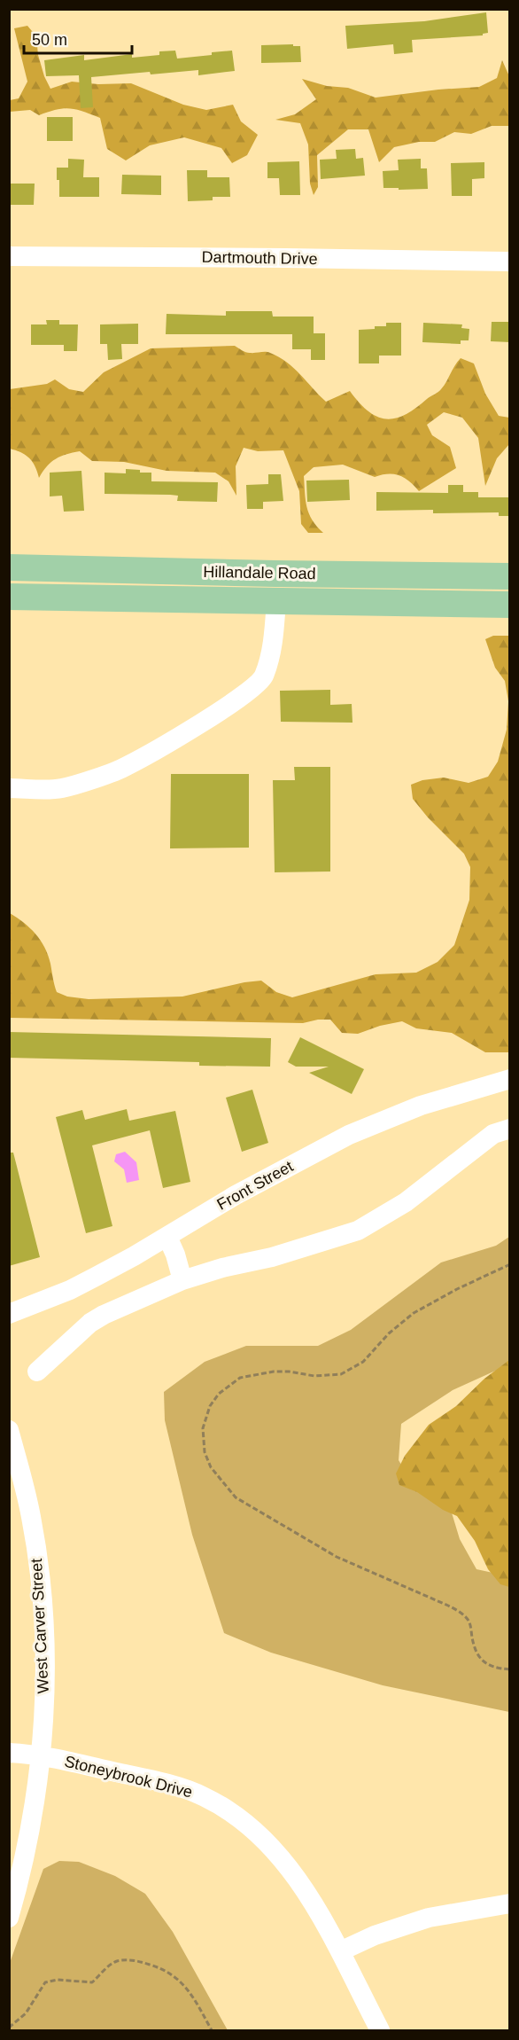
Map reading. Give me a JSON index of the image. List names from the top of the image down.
{
  "streets": {
    "main road": ["Hillandale Road"],
    "street": [
      "Dartmouth Drive",
      "Front Street",
      "West Carver Street",
      "Stoneybrook Drive"
    ]
  },
  "crossings": [
    ["West Carver Street", "Stoneybrook Drive"]
  ],
  "scale_bar": "50 m"
}
